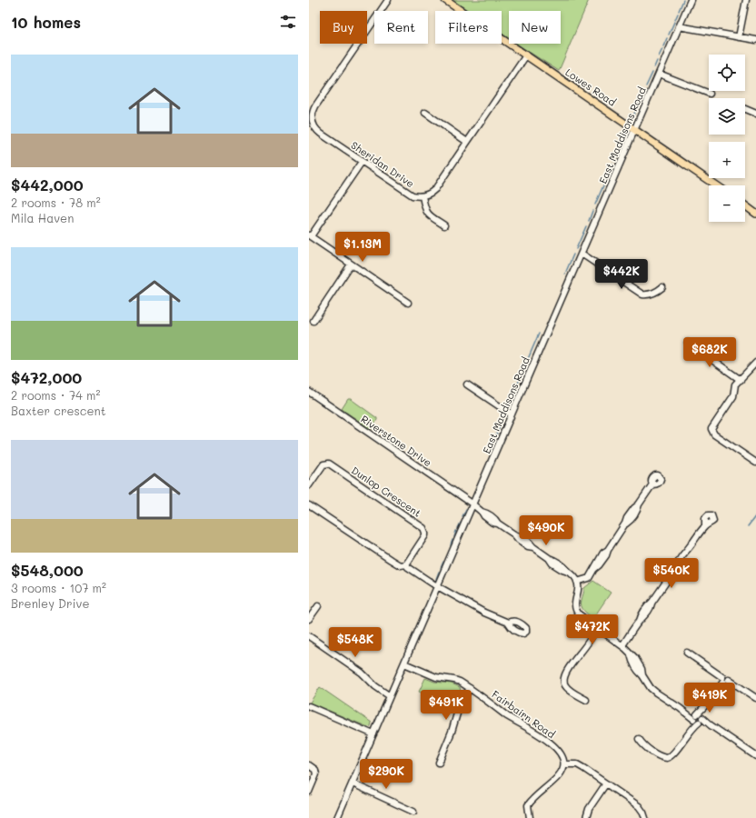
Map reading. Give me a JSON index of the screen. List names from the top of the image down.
{
  "streets": {
    "main road": ["Lowes Road"],
    "street": [
      "East Maddisons Road",
      "Sheridan Drive",
      "Riverstone Drive",
      "Dunlop Crescent",
      "Fairbairn Road"
    ]
  },
  "crossings": [
    ["Lowes Road", "East Maddisons Road"],
    ["Lowes Road", "Sheridan Drive"],
    ["East Maddisons Road", "Riverstone Drive"],
    ["East Maddisons Road", "Fairbairn Road"]
  ],
  "page": {
    "heading": "10 homes",
    "chip": [
      "Buy",
      "Rent",
      "Filters",
      "New"
    ],
    "list": [
      {
        "name": "$442,000",
        "note": "2 rooms · 78 m² · Mila Haven"
      },
      {
        "name": "$472,000",
        "note": "2 rooms · 74 m² · Baxter crescent"
      },
      {
        "name": "$548,000",
        "note": "3 rooms · 107 m² · Brenley Drive"
      }
    ],
    "map_buttons": ["+", "−"],
    "price": [
      "$1.13M",
      "$442K",
      "$682K",
      "$490K",
      "$540K",
      "$472K",
      "$548K",
      "$419K",
      "$491K",
      "$290K"
    ]
  }
}
